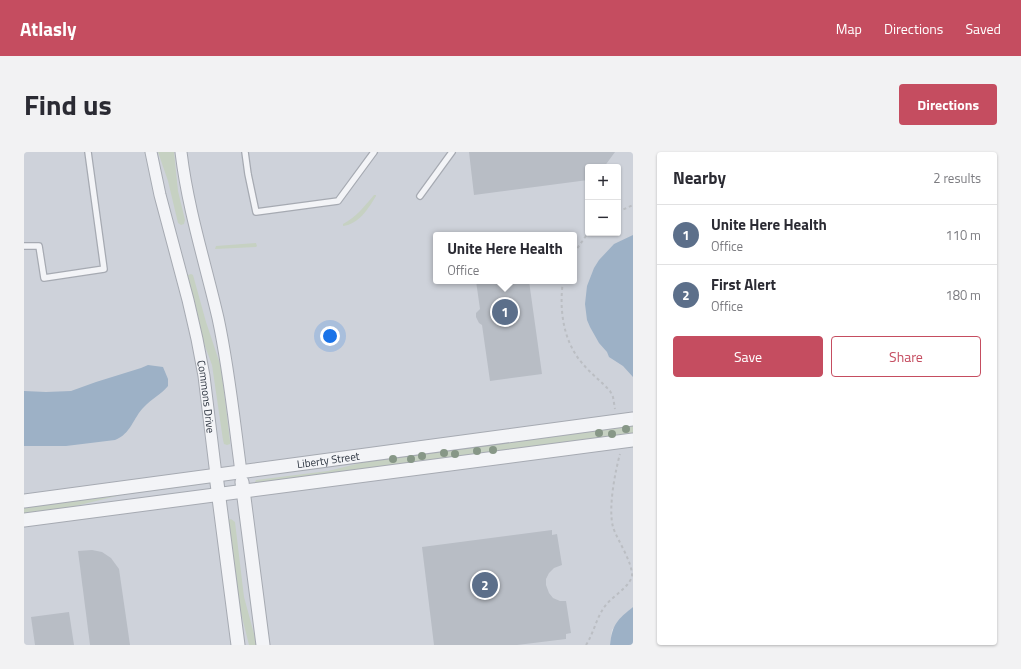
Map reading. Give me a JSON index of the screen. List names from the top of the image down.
{
  "streets": {
    "street": ["Commons Drive", "Liberty Street"]
  },
  "crossings": [
    ["Commons Drive", "Liberty Street"]
  ],
  "page": {
    "header": "Atlasly",
    "nav": ["Map", "Directions", "Saved"],
    "title": "Find us",
    "buttons": [
      "Directions",
      ["Save", "Share"]
    ],
    "heading": ["Nearby", "2 results"],
    "map_buttons": ["+", "−"],
    "list": [
      {
        "mark": "1",
        "name": "Unite Here Health",
        "note": "Office",
        "value": "110 m"
      },
      {
        "mark": "2",
        "name": "First Alert",
        "note": "Office",
        "value": "180 m"
      }
    ],
    "popup": ["Unite Here Health", "Office"],
    "pins": ["1", "2"]
  }
}
